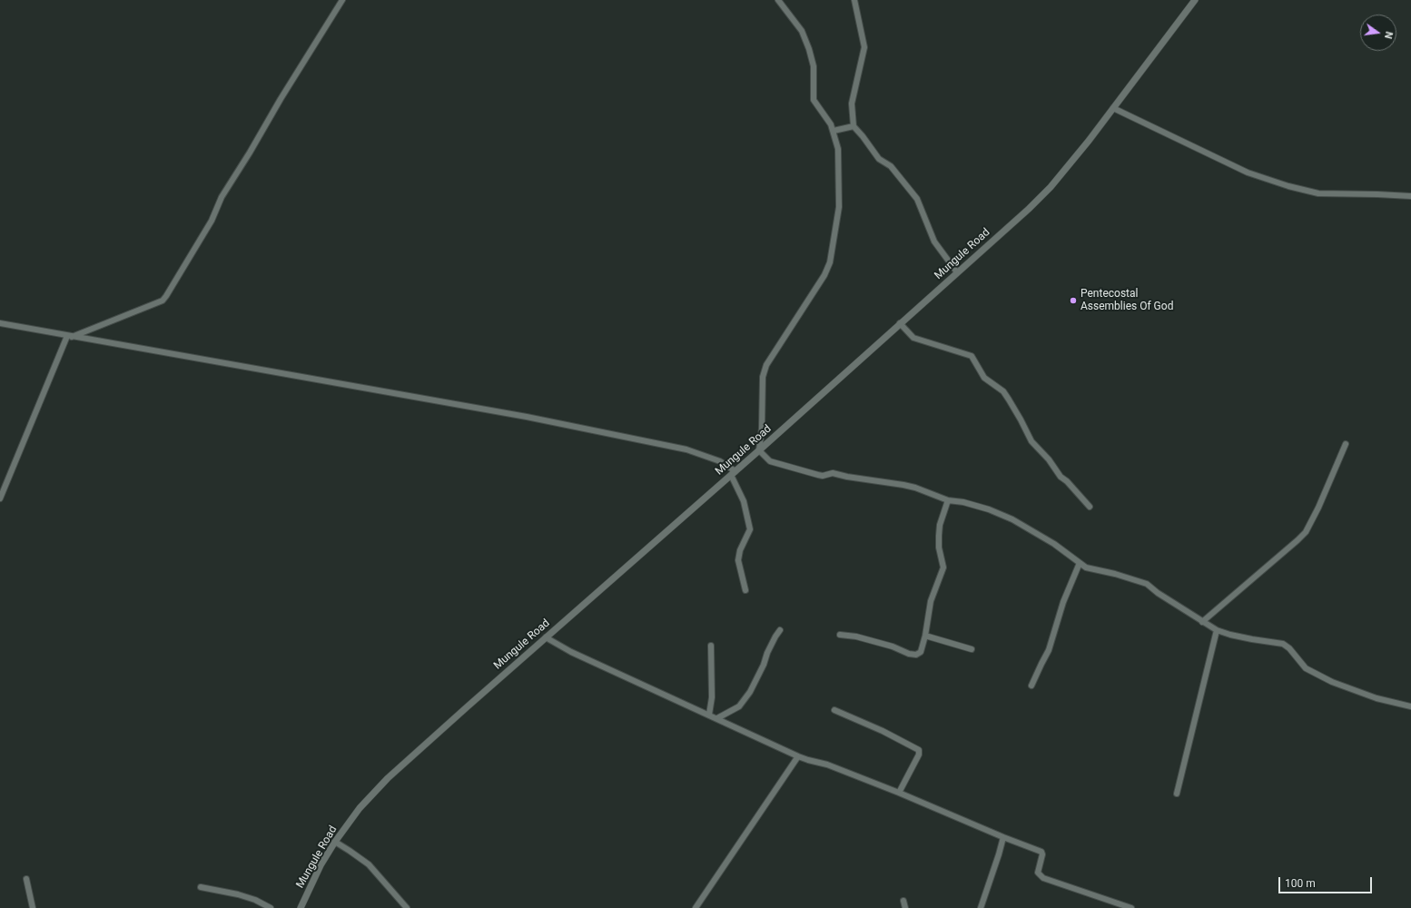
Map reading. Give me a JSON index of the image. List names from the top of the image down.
{
  "streets": {
    "street": ["Mungule Road"]
  },
  "places": ["Pentecostal Assemblies Of God"],
  "scale_bar": "100 m",
  "north": "right"
}
